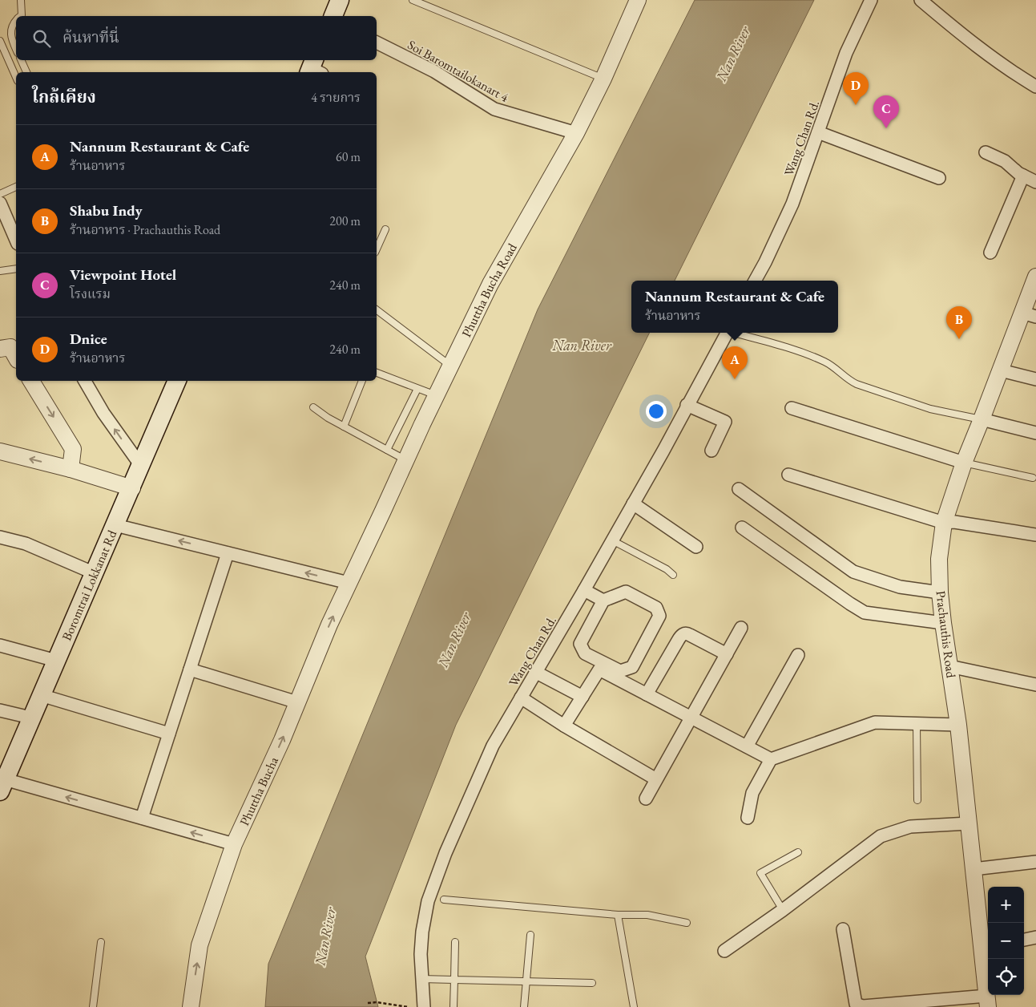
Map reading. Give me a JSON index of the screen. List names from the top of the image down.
{
  "streets": {
    "main road": ["Boromtrai Lokkanat Rd"],
    "street": [
      "Soi Baromtailokanart 4",
      "Wang Chan Rd.",
      "Phuttha Bucha Road",
      "Prachauthis Road",
      "Phuttha Bucha"
    ]
  },
  "crossings": [
    ["Soi Baromtailokanart 4", "Phuttha Bucha Road"],
    ["Phuttha Bucha Road", "Phuttha Bucha"]
  ],
  "water": ["Nan River"],
  "page": {
    "search": "ค้นหาที่นี่",
    "pins": [
      "D",
      "C",
      "B",
      "A"
    ],
    "heading": ["ใกล้เคียง", "4 รายการ"],
    "list": [
      {
        "mark": "A",
        "name": "Nannum Restaurant & Cafe",
        "note": "ร้านอาหาร",
        "value": "60 m"
      },
      {
        "mark": "B",
        "name": "Shabu Indy",
        "note": "ร้านอาหาร · Prachauthis Road",
        "value": "200 m"
      },
      {
        "mark": "C",
        "name": "Viewpoint Hotel",
        "note": "โรงแรม",
        "value": "240 m"
      },
      {
        "mark": "D",
        "name": "Dnice",
        "note": "ร้านอาหาร",
        "value": "240 m"
      }
    ],
    "popup": ["Nannum Restaurant & Cafe", "ร้านอาหาร"],
    "map_buttons": ["+", "−"]
  }
}
